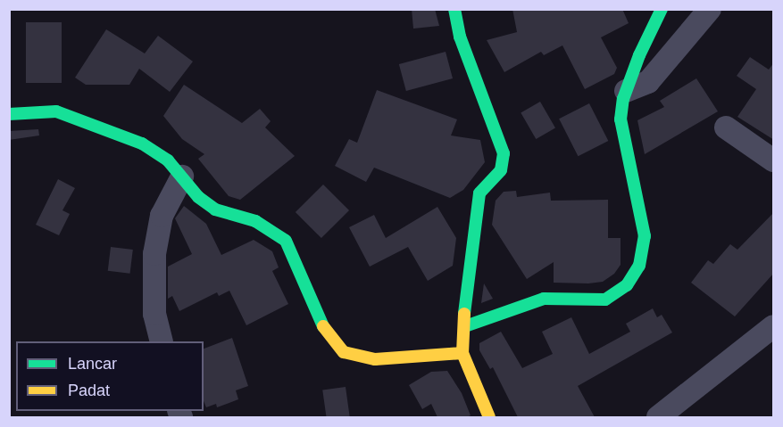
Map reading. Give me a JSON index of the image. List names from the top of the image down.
{
  "legend": ["Lancar", "Padat"]
}
